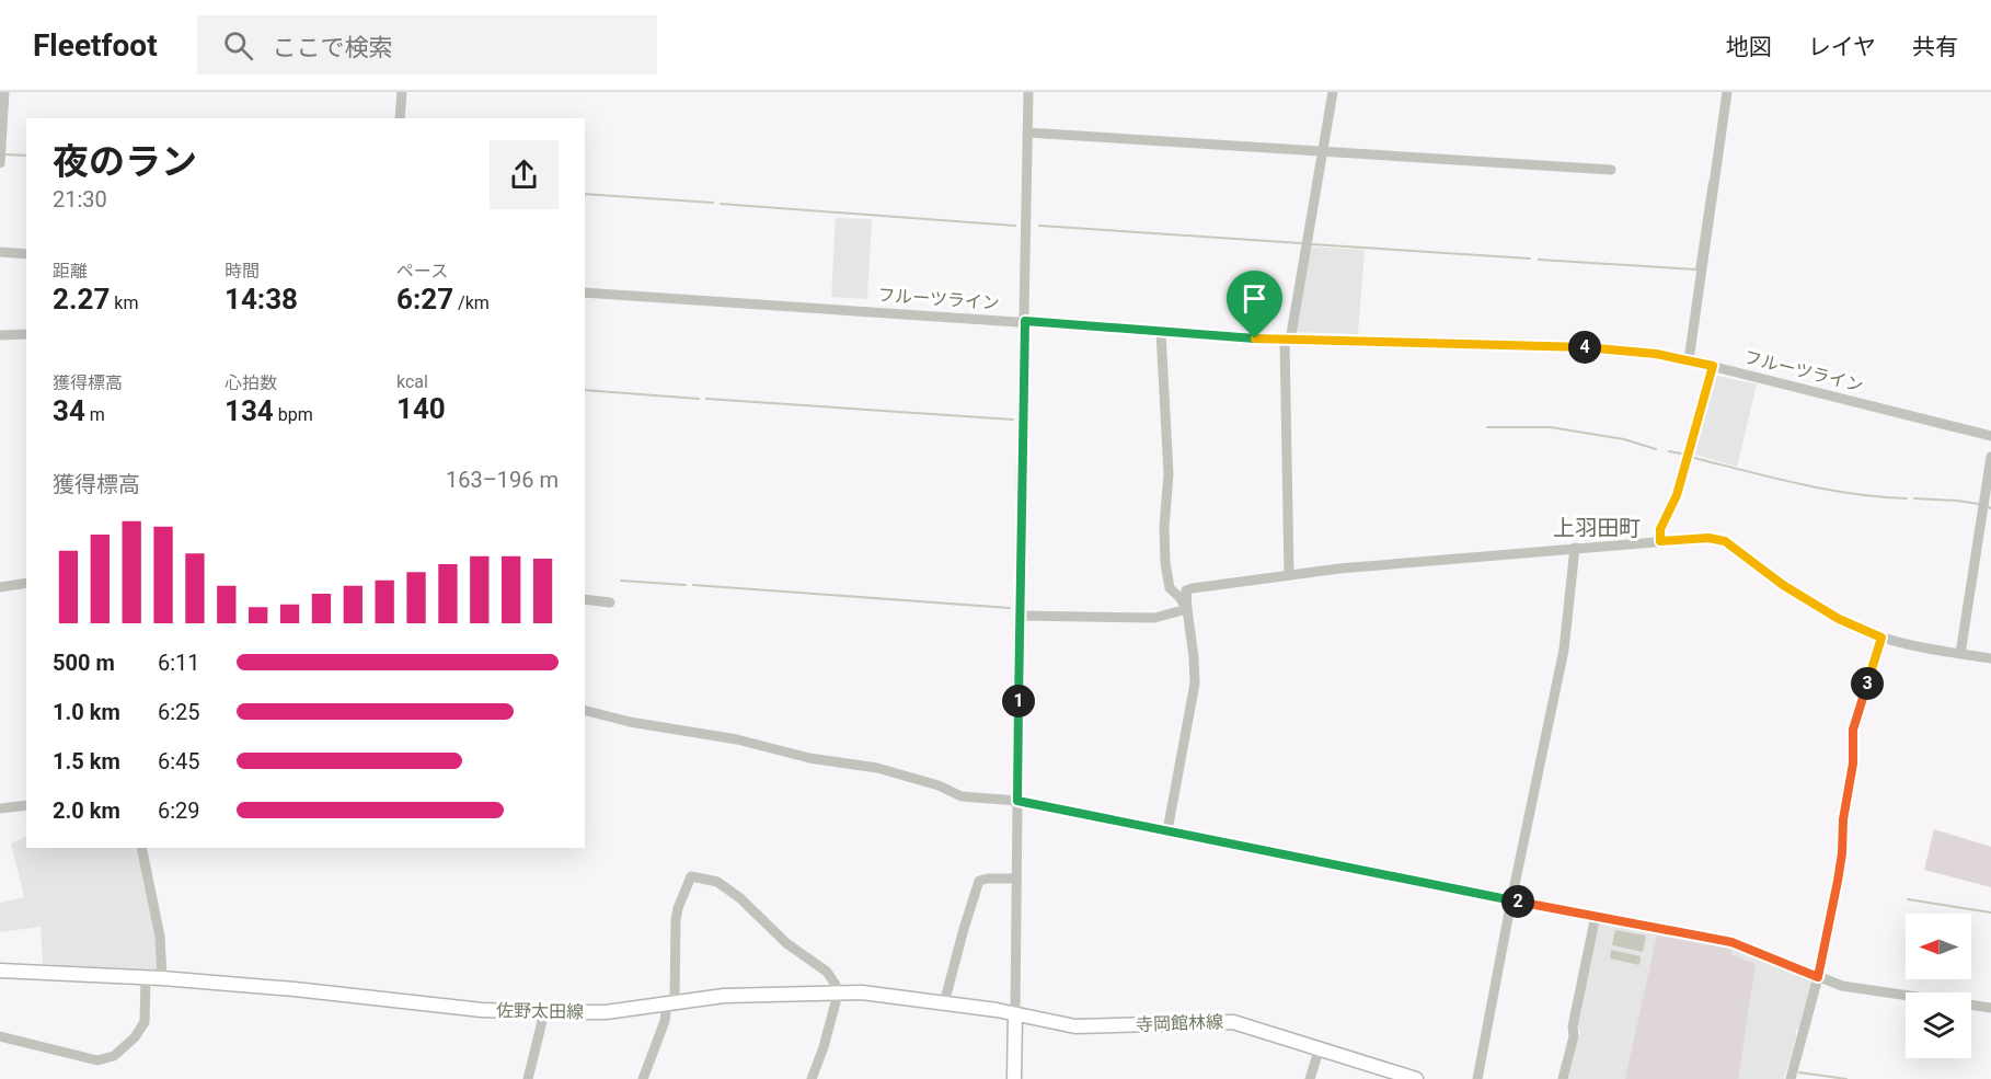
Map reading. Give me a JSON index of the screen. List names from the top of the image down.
{
  "streets": {
    "main road": ["佐野太田線", "寺岡館林線"],
    "street": ["フルーツライン"]
  },
  "crossings": [
    ["佐野太田線", "寺岡館林線"]
  ],
  "districts": ["上羽田町"],
  "north": "left",
  "page": {
    "header": "Fleetfoot",
    "search": "ここで検索",
    "nav": ["地図", "レイヤ", "共有"],
    "heading": ["夜のラン", "21:30"],
    "stats": [
      ["距離", "2.27 km"],
      ["時間", "14:38"],
      ["ペース", "6:27 /km"],
      ["獲得標高", "34 m"],
      ["心拍数", "134 bpm"],
      ["kcal", "140"]
    ],
    "pins": [
      "4",
      "3",
      "1",
      "2"
    ],
    "chart": ["獲得標高", "163–196 m"],
    "list": [
      {
        "name": "500 m",
        "note": "6:11"
      },
      {
        "name": "1.0 km",
        "note": "6:25"
      },
      {
        "name": "1.5 km",
        "note": "6:45"
      },
      {
        "name": "2.0 km",
        "note": "6:29"
      }
    ]
  }
}
